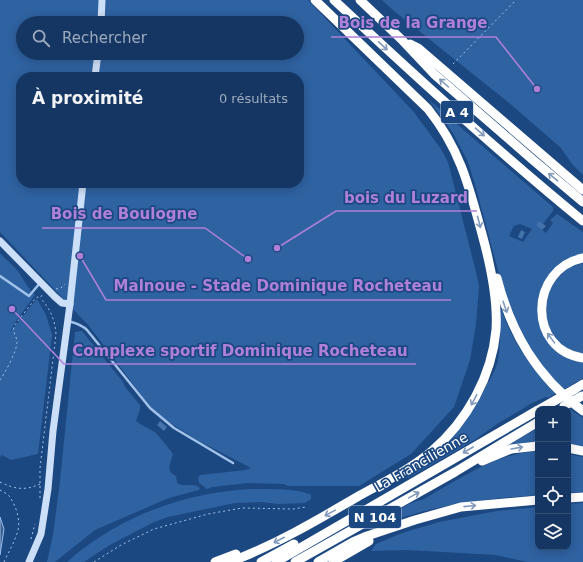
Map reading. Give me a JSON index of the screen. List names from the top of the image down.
{
  "streets": {
    "highway": ["A 4", "La Francilienne", "N 104"]
  },
  "places": [
    "Bois de la Grange",
    "bois du Luzard",
    "Malnoue - Stade Dominique Rocheteau",
    "Bois de Boulogne",
    "Complexe sportif Dominique Rocheteau"
  ],
  "page": {
    "search": "Rechercher",
    "heading": ["À proximité", "0 résultats"],
    "map_buttons": ["+", "−"]
  }
}
